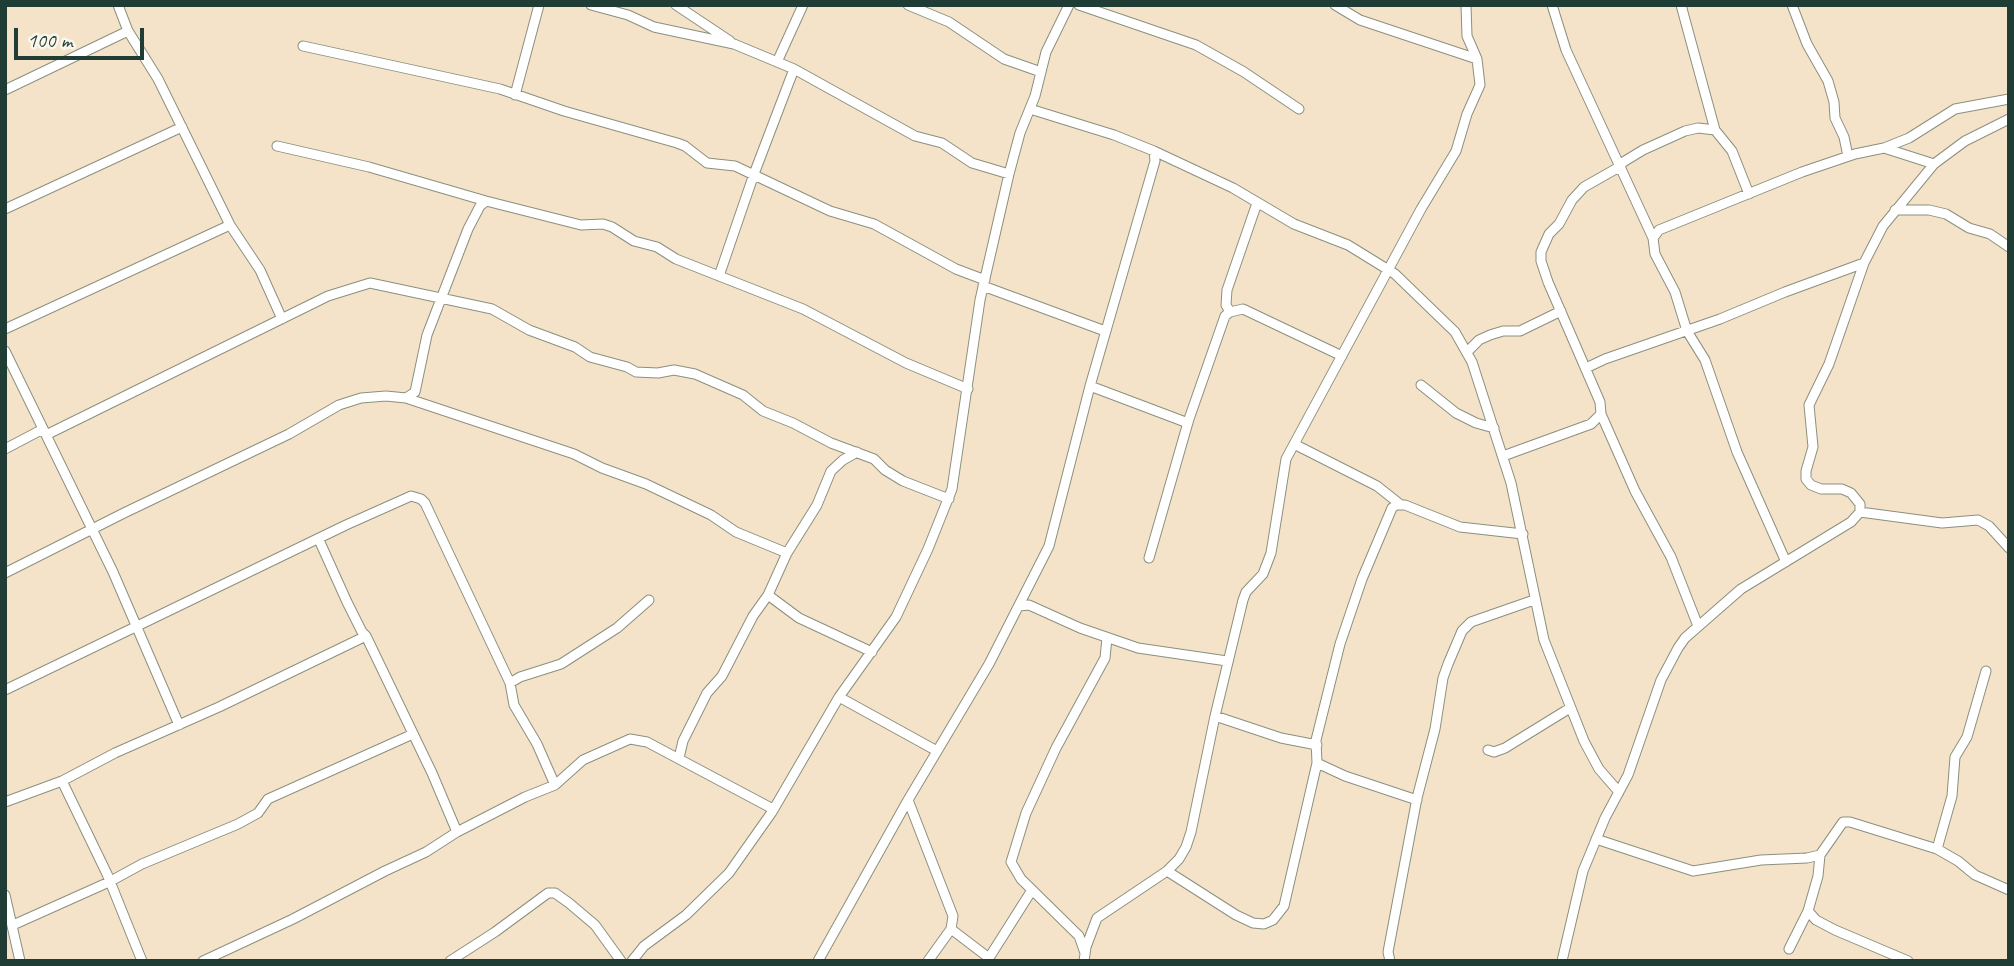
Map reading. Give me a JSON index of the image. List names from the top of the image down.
{
  "scale_bar": "100 m"
}
